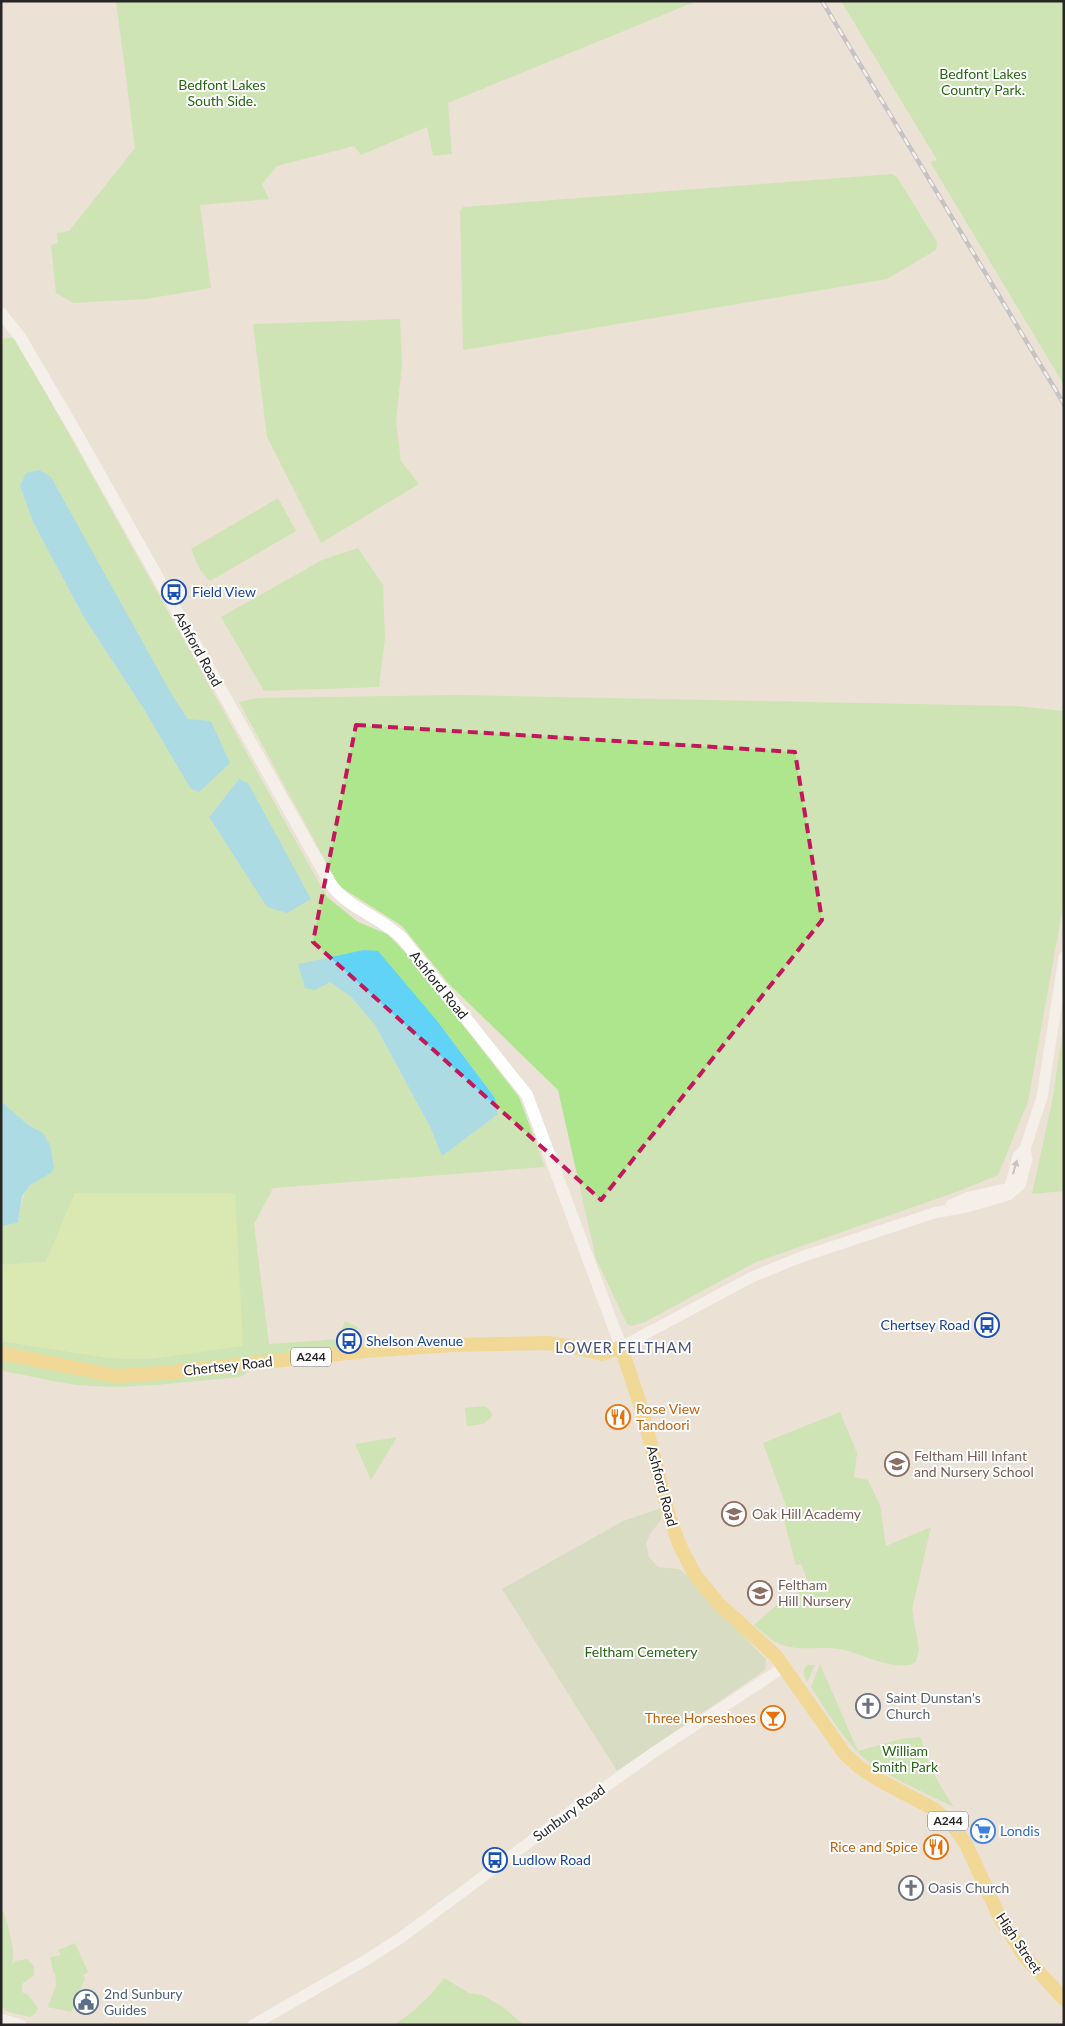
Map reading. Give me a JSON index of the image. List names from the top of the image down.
{
  "streets": {
    "main road": [
      "Ashford Road",
      "A244",
      "Chertsey Road",
      "High Street"
    ],
    "street": ["Sunbury Road"]
  },
  "crossings": [
    ["Ashford Road", "Chertsey Road"],
    ["Ashford Road", "Sunbury Road"],
    ["Ashford Road", "High Street"],
    ["Sunbury Road", "High Street"]
  ],
  "districts": ["LOWER FELTHAM"],
  "parks": [
    "Bedfont Lakes Country Park.",
    "Bedfont Lakes South Side.",
    "Feltham Cemetery",
    "William Smith Park"
  ],
  "places": {
    "bus stop": [
      "Field View",
      "Chertsey Road",
      "Shelson Avenue",
      "Ludlow Road"
    ],
    "restaurant": ["Rose View Tandoori", "Rice and Spice"],
    "school or university": ["Feltham Hill Infant and Nursery School", "Oak Hill Academy", "Feltham Hill Nursery"],
    "church": ["Saint Dunstan's Church", "Oasis Church"],
    "bar": ["Three Horseshoes"],
    "supermarket": ["Londis"],
    "public building": ["2nd Sunbury Guides"]
  }
}
